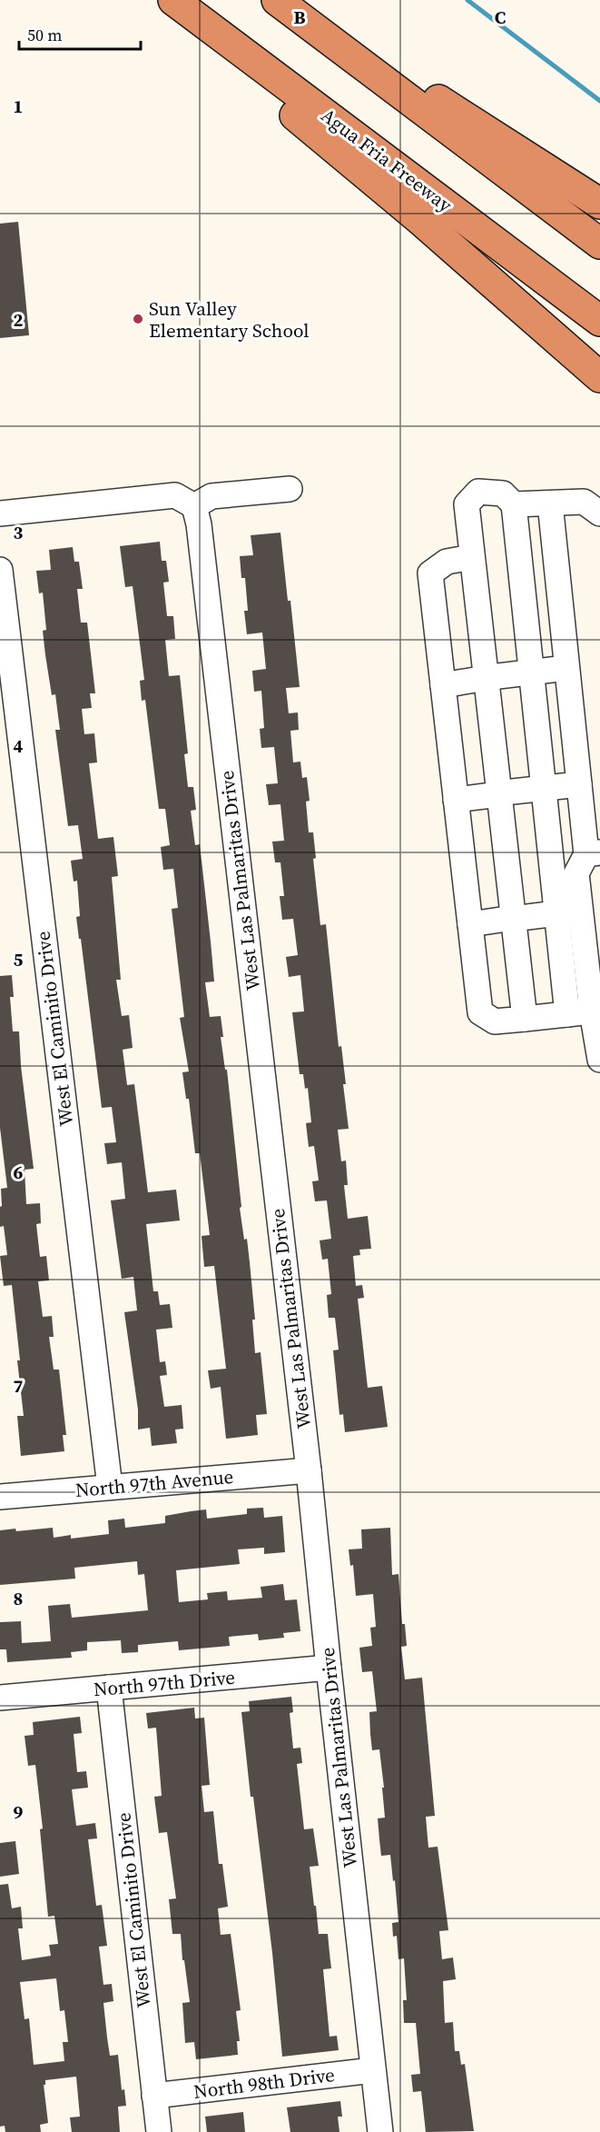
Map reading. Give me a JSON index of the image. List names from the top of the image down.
{
  "streets": {
    "highway": ["Agua Fria Freeway"],
    "street": [
      "West Las Palmaritas Drive",
      "West El Caminito Drive",
      "North 97th Avenue",
      "North 97th Drive",
      "North 98th Drive"
    ]
  },
  "crossings": [
    ["West Las Palmaritas Drive", "North 97th Avenue"],
    ["West Las Palmaritas Drive", "North 97th Drive"],
    ["West Las Palmaritas Drive", "North 98th Drive"],
    ["West El Caminito Drive", "North 97th Avenue"],
    ["West El Caminito Drive", "North 97th Drive"],
    ["West El Caminito Drive", "North 98th Drive"]
  ],
  "places": ["Sun Valley Elementary School"],
  "scale_bar": "50 m",
  "grid": {
    "columns": ["B", "C"],
    "rows": [
      "1",
      "2",
      "3",
      "4",
      "5",
      "6",
      "7",
      "8",
      "9"
    ]
  }
}
